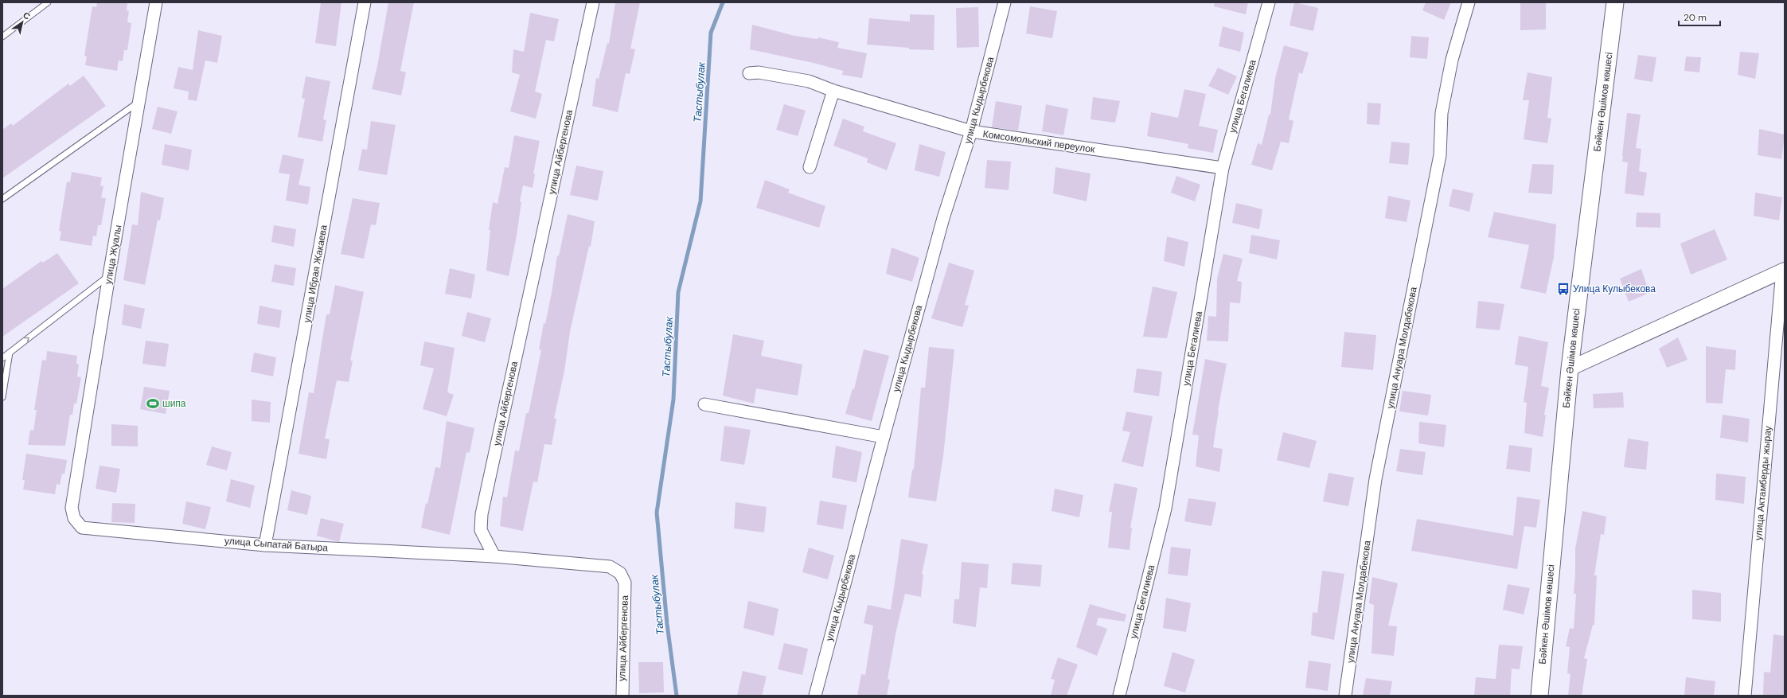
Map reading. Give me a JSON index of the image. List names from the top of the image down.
{
  "streets": {
    "main road": ["Бәйкен Әшімов көшесі"],
    "street": [
      "улица Бегалиева",
      "улица Кыдырбекова",
      "Комсомольский переулок",
      "улица Айбергенова",
      "улица Жуалы",
      "улица Ибрая Жакаева",
      "улица Ануара Молдабекова",
      "улица Актамберды жырау",
      "улица Сыпатай Батыра"
    ]
  },
  "crossings": [
    ["улица Бегалиева", "Комсомольский переулок"],
    ["улица Кыдырбекова", "Комсомольский переулок"],
    ["улица Айбергенова", "улица Сыпатай Батыра"],
    ["улица Жуалы", "улица Сыпатай Батыра"],
    ["улица Ибрая Жакаева", "улица Сыпатай Батыра"]
  ],
  "water": ["Тастыбулак"],
  "places": {
    "bus stop": ["Улица Кулыбекова"],
    "sports": ["шипа"]
  },
  "scale_bar": "20 m",
  "north": "top right"
}
